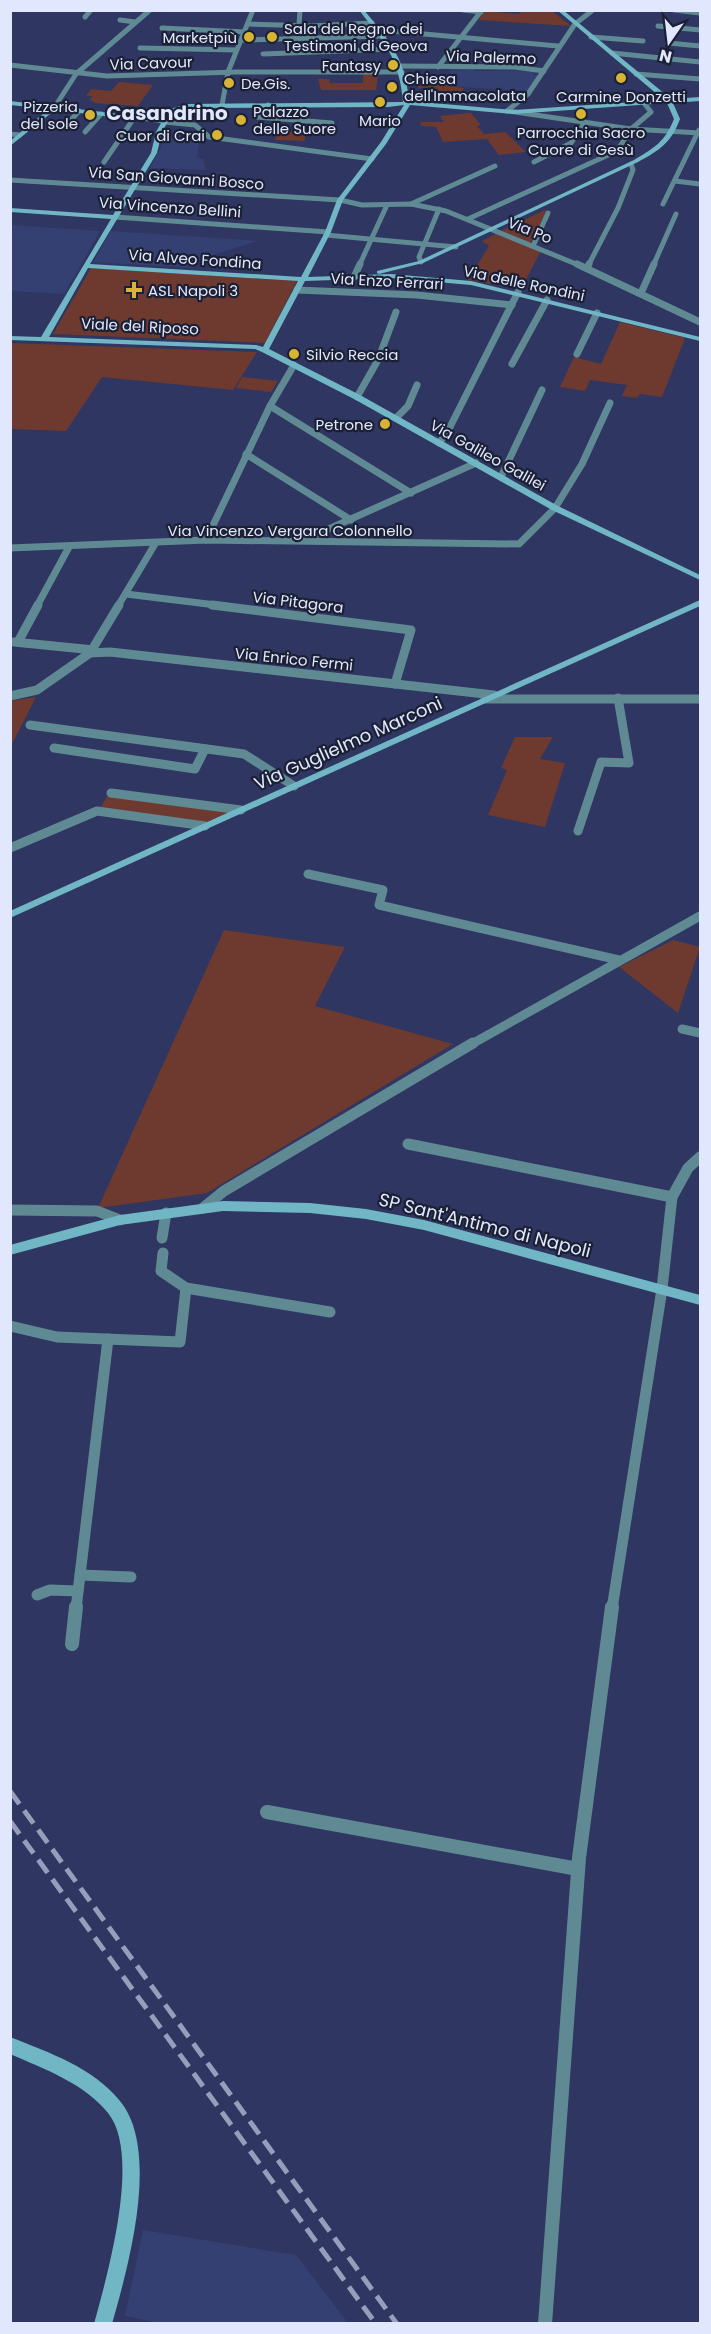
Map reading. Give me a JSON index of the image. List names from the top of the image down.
{
  "streets": {
    "street": [
      "Via Palermo",
      "Via Cavour",
      "Via San Giovanni Bosco",
      "Via Vincenzo Bellini",
      "Via Po",
      "Via Alveo Fondina",
      "Via Enzo Ferrari",
      "Via delle Rondini",
      "Viale del Riposo",
      "Via Galileo Galilei",
      "Via Vincenzo Vergara Colonnello",
      "Via Pitagora",
      "Via Enrico Fermi",
      "Via Guglielmo Marconi",
      "SP Sant'Antimo di Napoli"
    ]
  },
  "crossings": [
    ["Via Palermo", "Via Cavour"],
    ["Via San Giovanni Bosco", "Via Po"],
    ["Via Alveo Fondina", "Via delle Rondini"],
    ["Viale del Riposo", "Via Galileo Galilei"],
    ["Via Galileo Galilei", "Via Vincenzo Vergara Colonnello"],
    ["Via Pitagora", "Via Enrico Fermi"],
    ["Via Enrico Fermi", "Via Guglielmo Marconi"]
  ],
  "districts": ["Casandrino"],
  "places": {
    "other": [
      "Marketpiù",
      "Sala del Regno dei Testimoni di Geova",
      "Fantasy",
      "Carmine Donzetti",
      "De.Gis.",
      "Chiesa dell'Immacolata",
      "Mario",
      "Parrocchia Sacro Cuore di Gesù",
      "Pizzeria del sole",
      "Palazzo delle Suore",
      "Cuor di Crai",
      "Silvio Reccia",
      "Petrone"
    ],
    "health": ["ASL Napoli 3"]
  },
  "north": "bottom"
}
